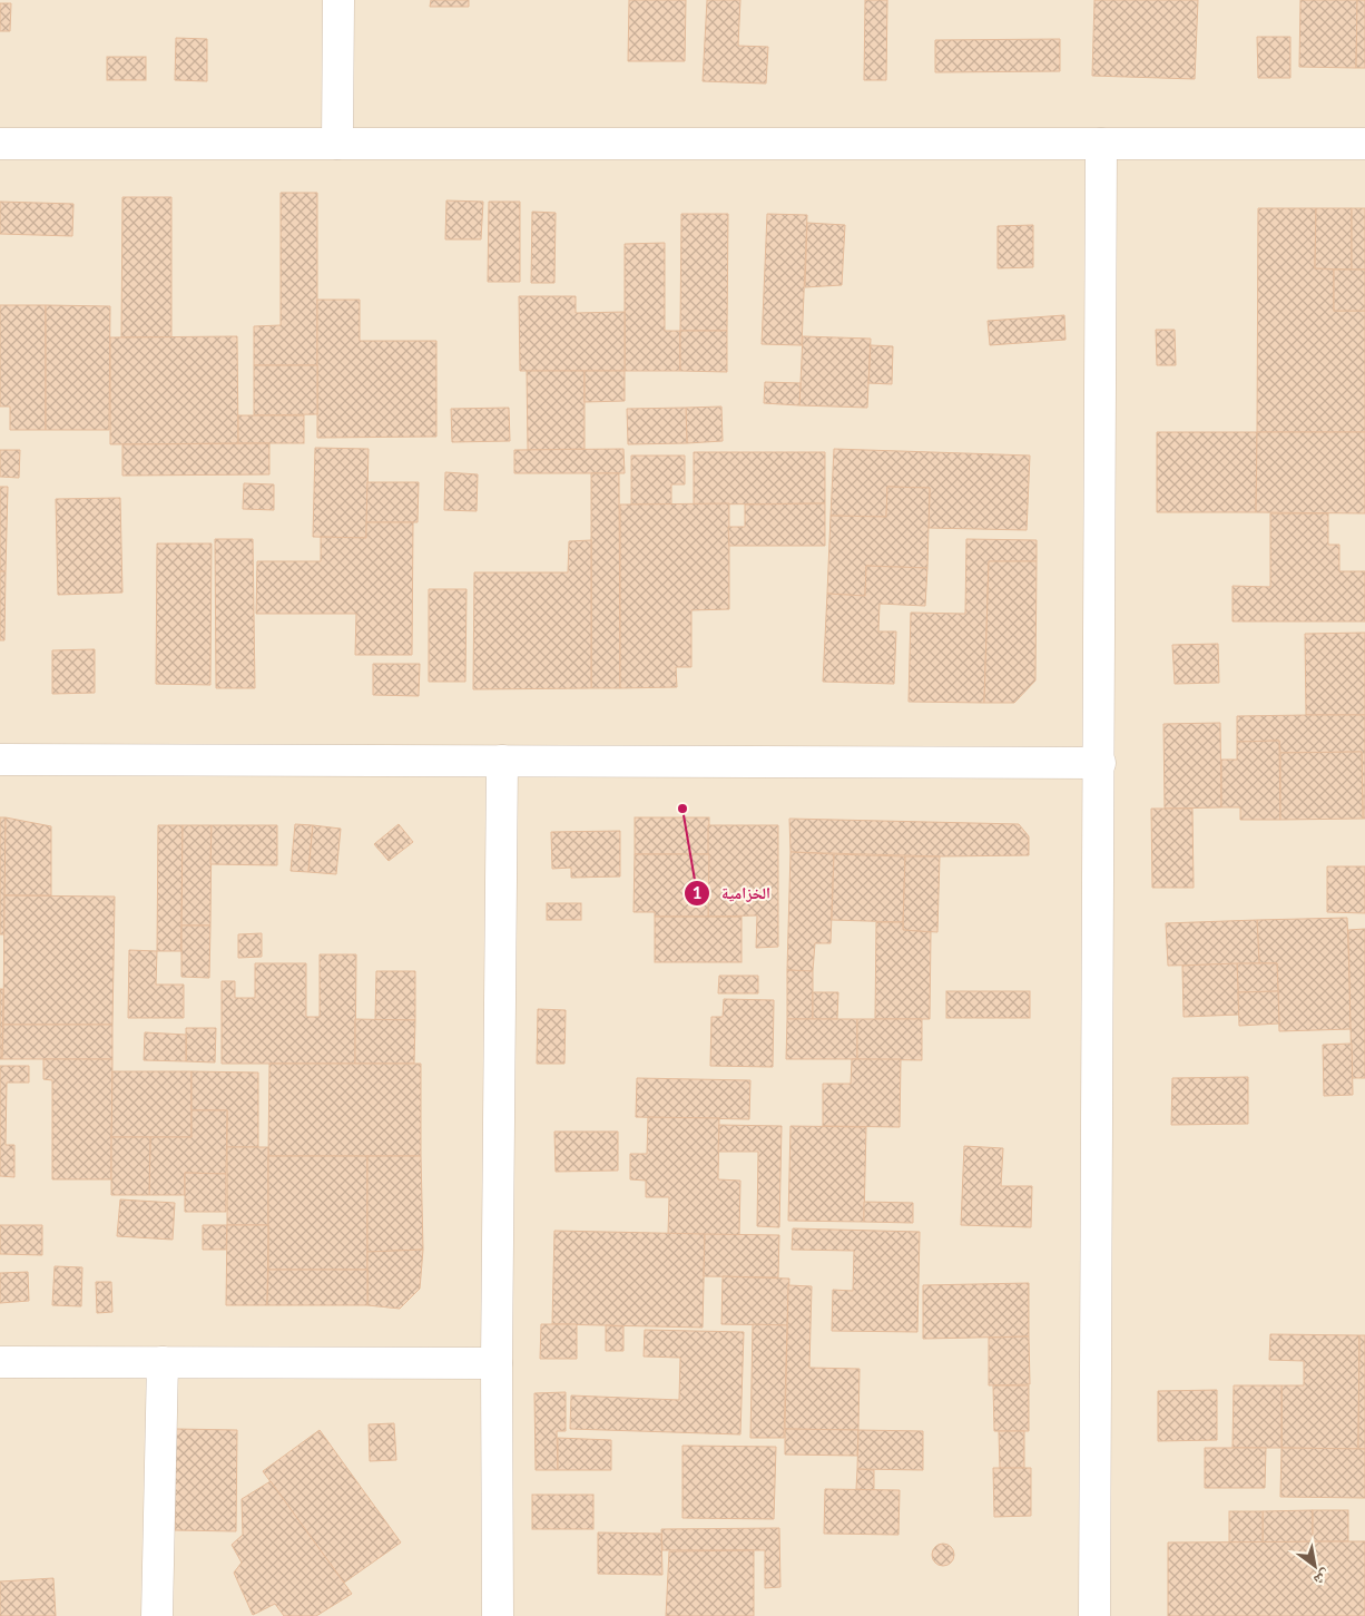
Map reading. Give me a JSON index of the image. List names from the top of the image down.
{
  "places": ["الخزامية"],
  "north": "bottom right"
}
